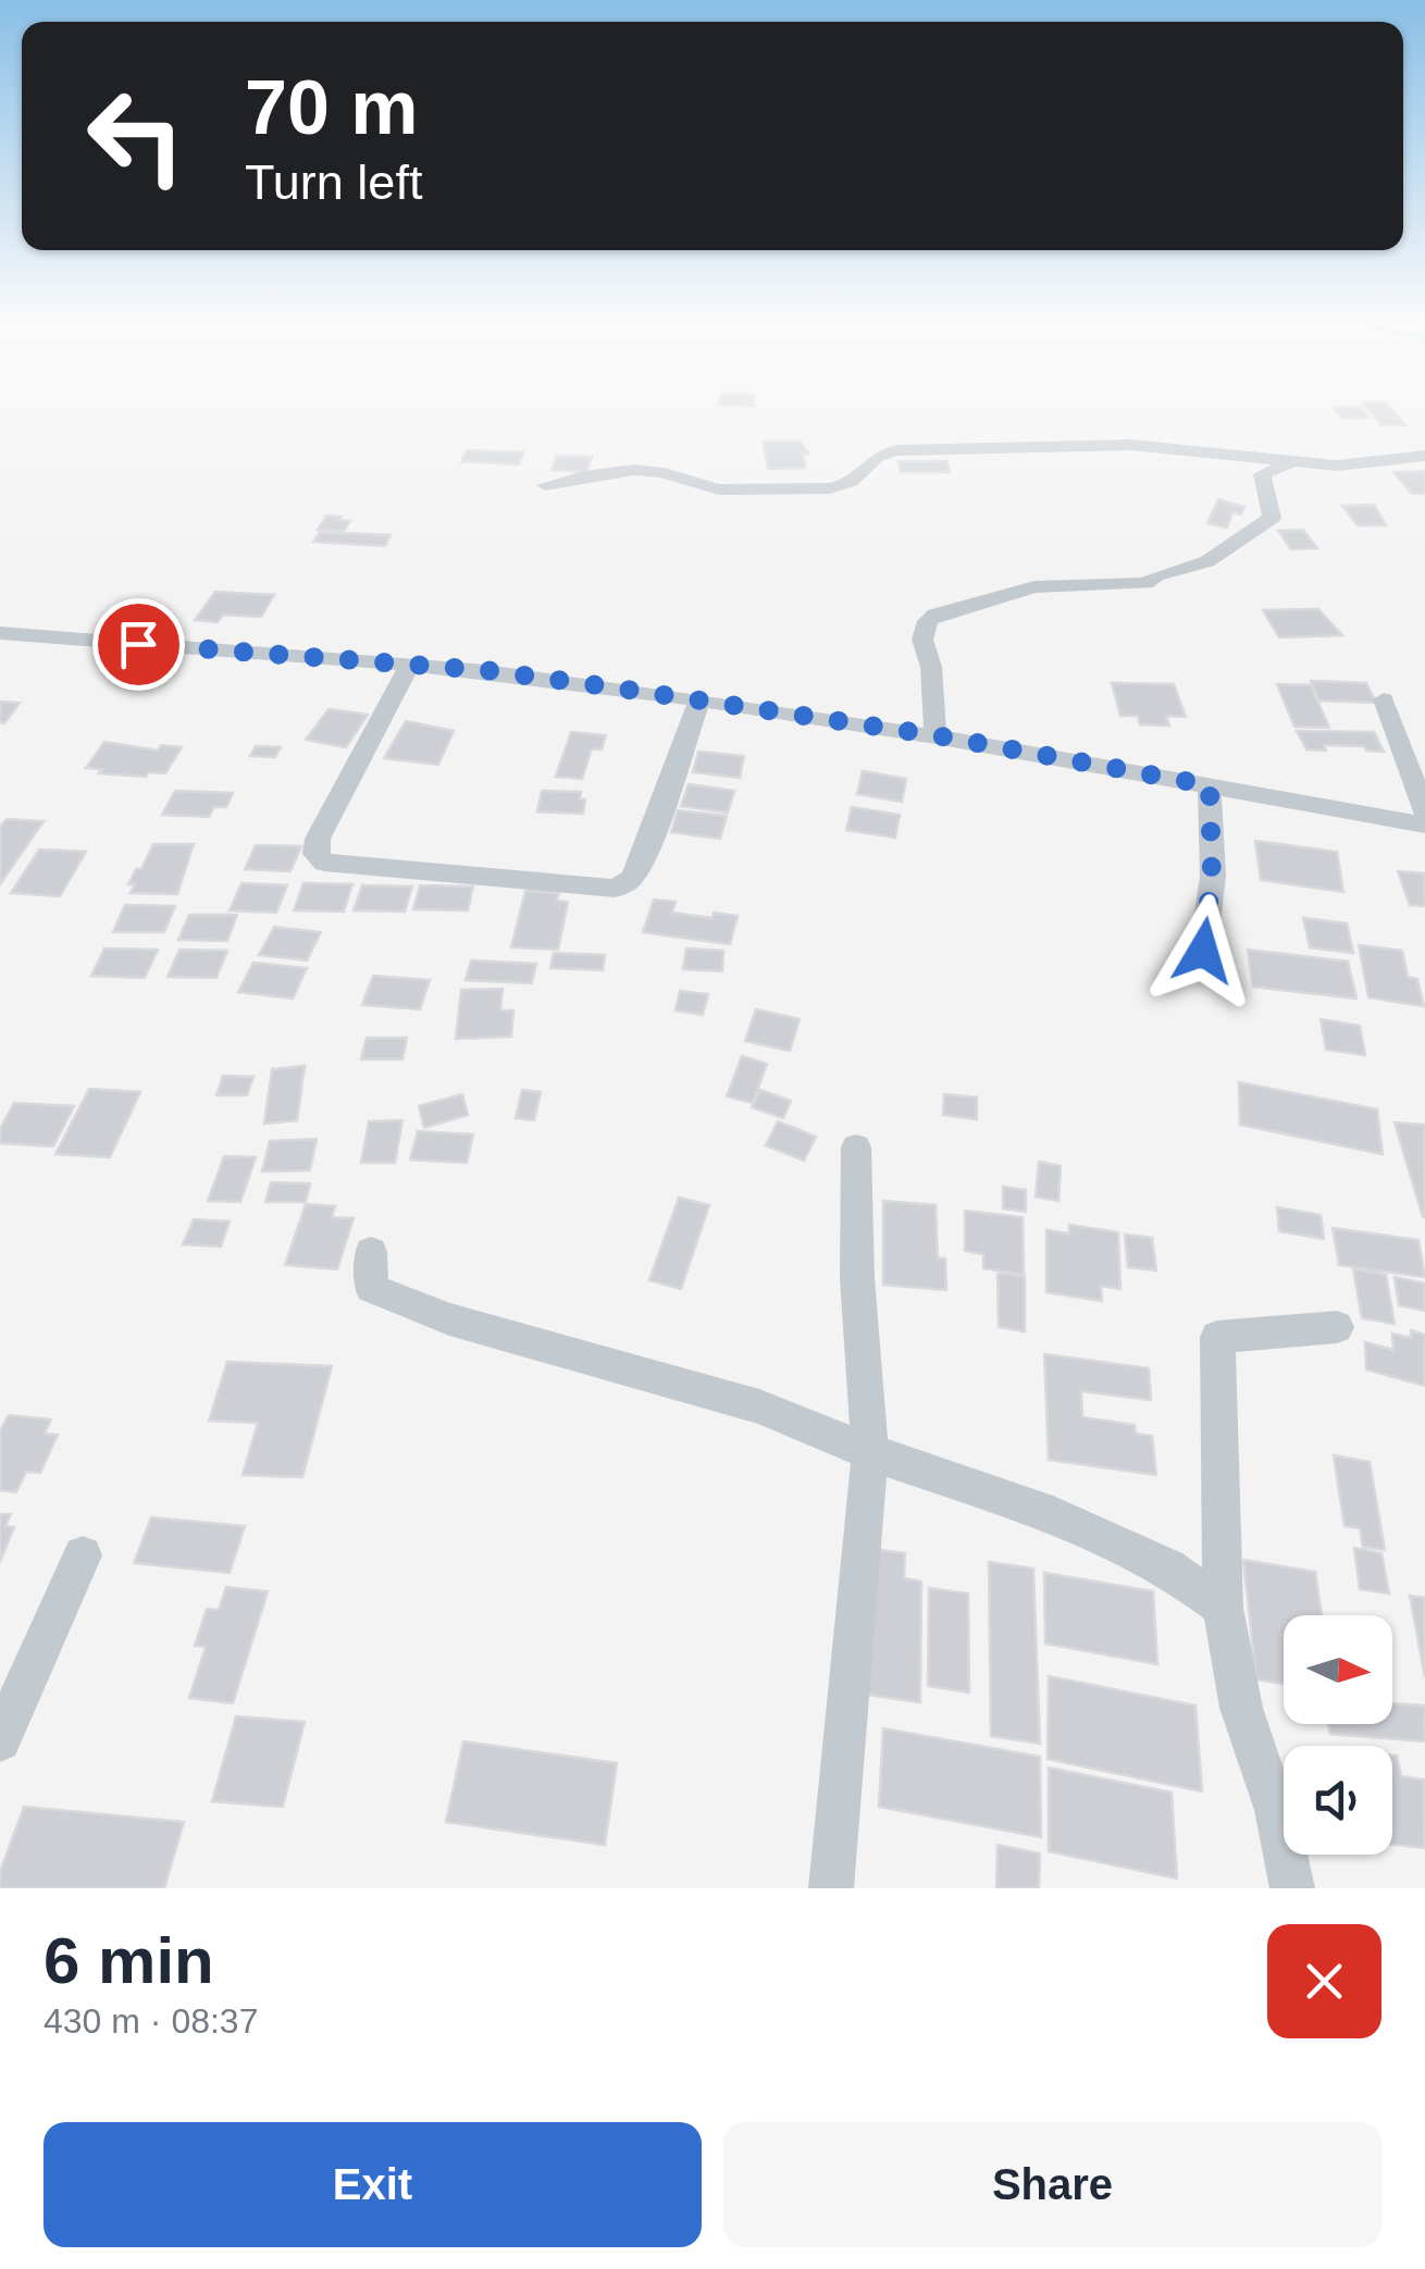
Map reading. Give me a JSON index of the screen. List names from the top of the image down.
{
  "north": "right",
  "page": {
    "turn": ["70 m", "Turn left"],
    "heading": ["6 min", "430 m · 08:37"],
    "buttons": ["Exit", "Share"]
  }
}
